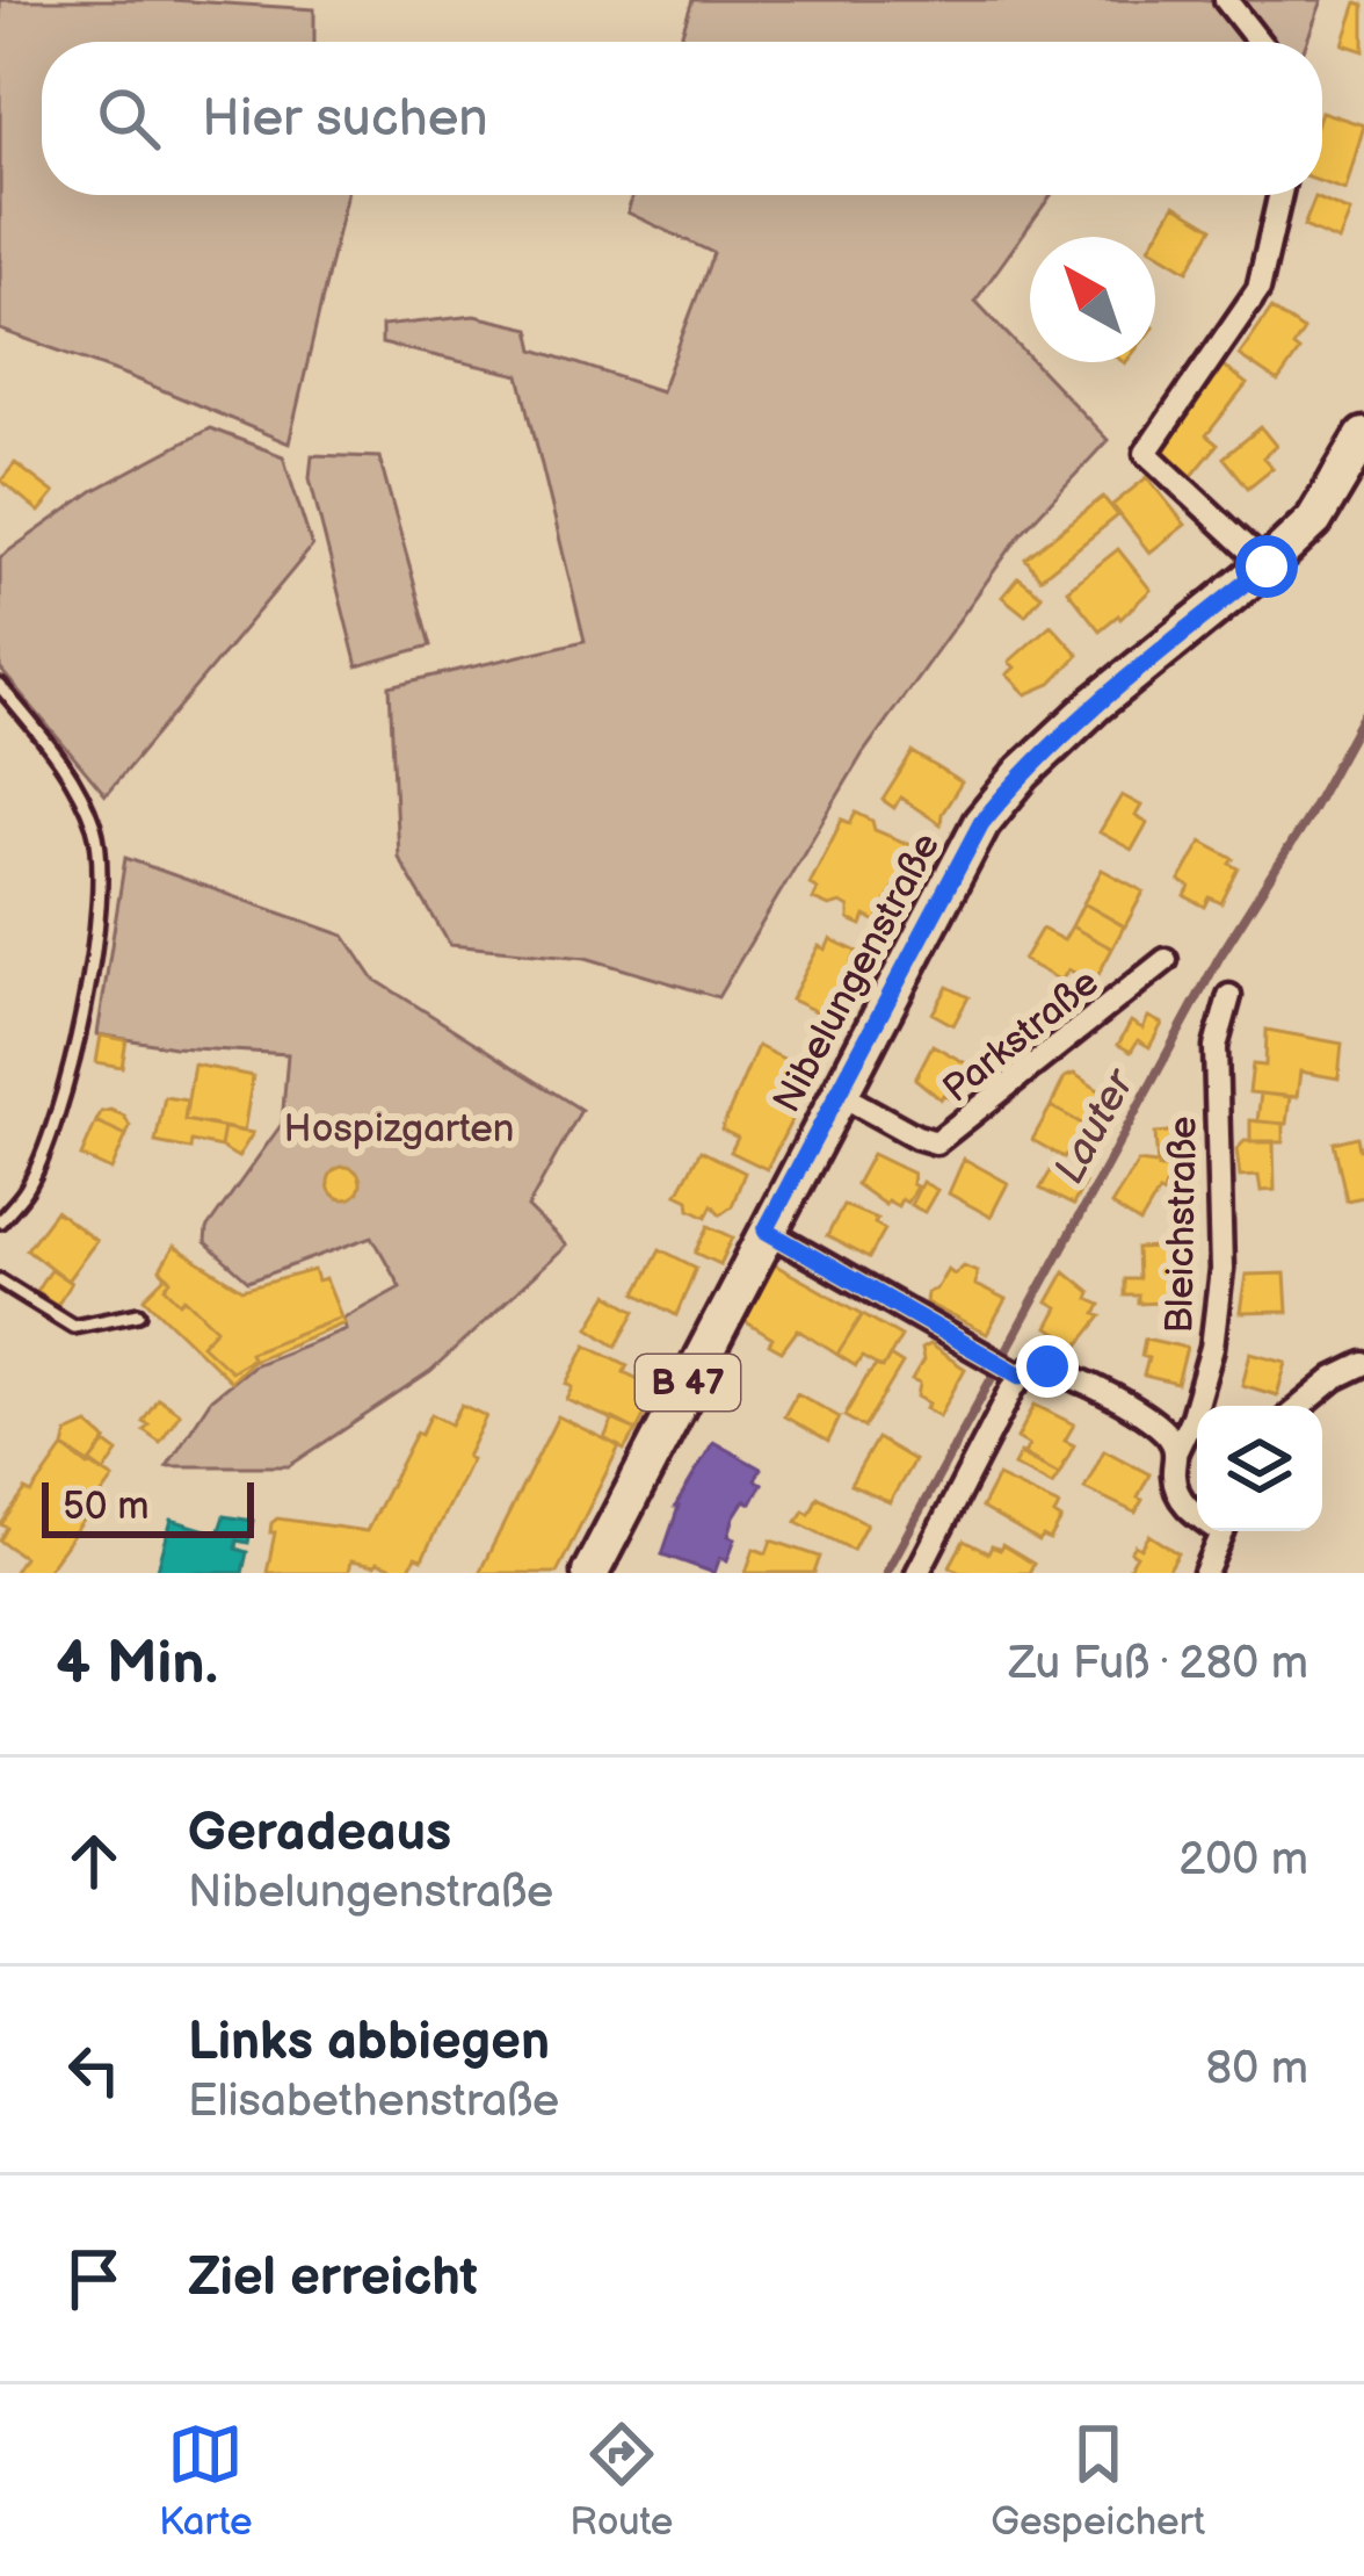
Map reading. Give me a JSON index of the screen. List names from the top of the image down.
{
  "streets": {
    "main road": ["Nibelungenstraße", "B 47"],
    "street": ["Parkstraße", "Bleichstraße"]
  },
  "crossings": [
    ["Nibelungenstraße", "Parkstraße"]
  ],
  "water": ["Lauter"],
  "parks": ["Hospizgarten"],
  "scale_bar": "50 m",
  "north": "top left",
  "page": {
    "search": "Hier suchen",
    "scale": "50 m",
    "heading": ["4 Min.", "Zu Fuß · 280 m"],
    "list": [
      ["Geradeaus", "Nibelungenstraße", "200 m"],
      ["Links abbiegen", "Elisabethenstraße", "80 m"],
      "Ziel erreicht"
    ],
    "nav": ["Karte", "Route", "Gespeichert"]
  }
}
